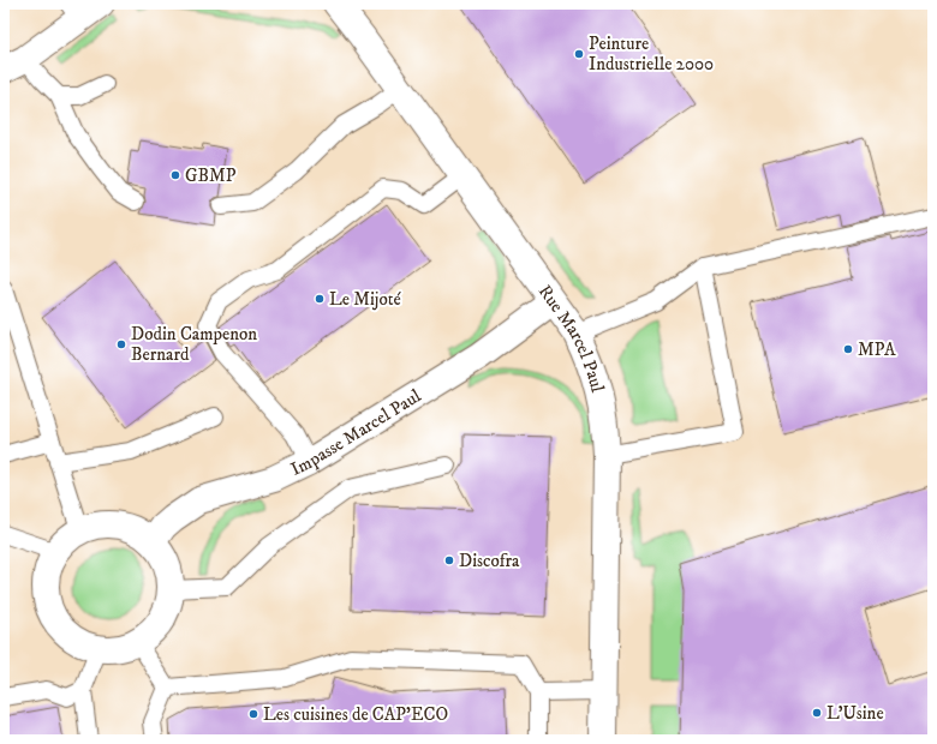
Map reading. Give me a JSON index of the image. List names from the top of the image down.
{
  "streets": {
    "street": ["Rue Marcel Paul", "Impasse Marcel Paul"]
  },
  "crossings": [
    ["Rue Marcel Paul", "Impasse Marcel Paul"]
  ],
  "places": [
    "Peinture Industrielle 2000",
    "GBMP",
    "Le Mijoté",
    "Dodin Campenon Bernard",
    "MPA",
    "Discofra",
    "L'Usine",
    "Les cuisines de CAP'ECO"
  ]
}
